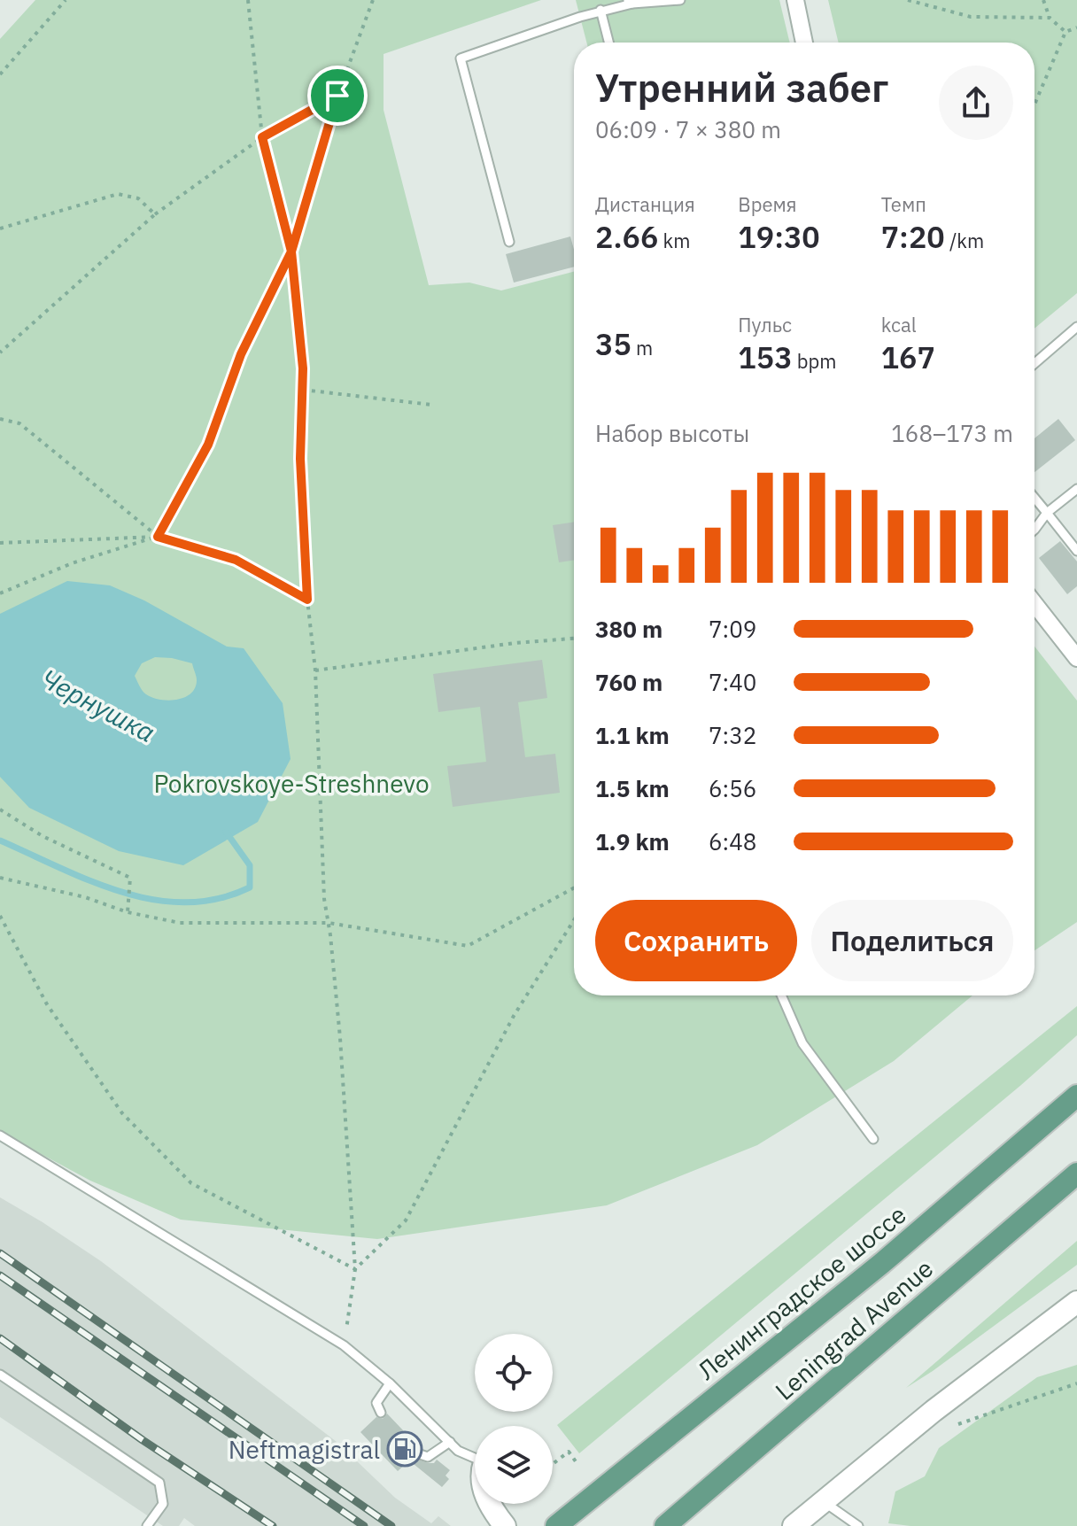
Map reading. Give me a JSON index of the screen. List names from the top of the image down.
{
  "streets": {
    "main road": ["Ленинградское шоссе", "Leningrad Avenue"]
  },
  "water": ["Чернушка"],
  "parks": ["Pokrovskoye-Streshnevo"],
  "places": {
    "fuel station": ["Neftmagistral"]
  },
  "page": {
    "heading": ["Утренний забег", "06:09 · 7 × 380 m"],
    "stats": [
      ["Дистанция", "2.66 km"],
      ["Время", "19:30"],
      ["Темп", "7:20 /km"],
      ["35 m"],
      ["Пульс", "153 bpm"],
      ["kcal", "167"]
    ],
    "chart": ["Набор высоты", "168–173 m"],
    "list": [
      {
        "name": "380 m",
        "note": "7:09"
      },
      {
        "name": "760 m",
        "note": "7:40"
      },
      {
        "name": "1.1 km",
        "note": "7:32"
      },
      {
        "name": "1.5 km",
        "note": "6:56"
      },
      {
        "name": "1.9 km",
        "note": "6:48"
      }
    ],
    "buttons": ["Сохранить", "Поделиться"]
  }
}
